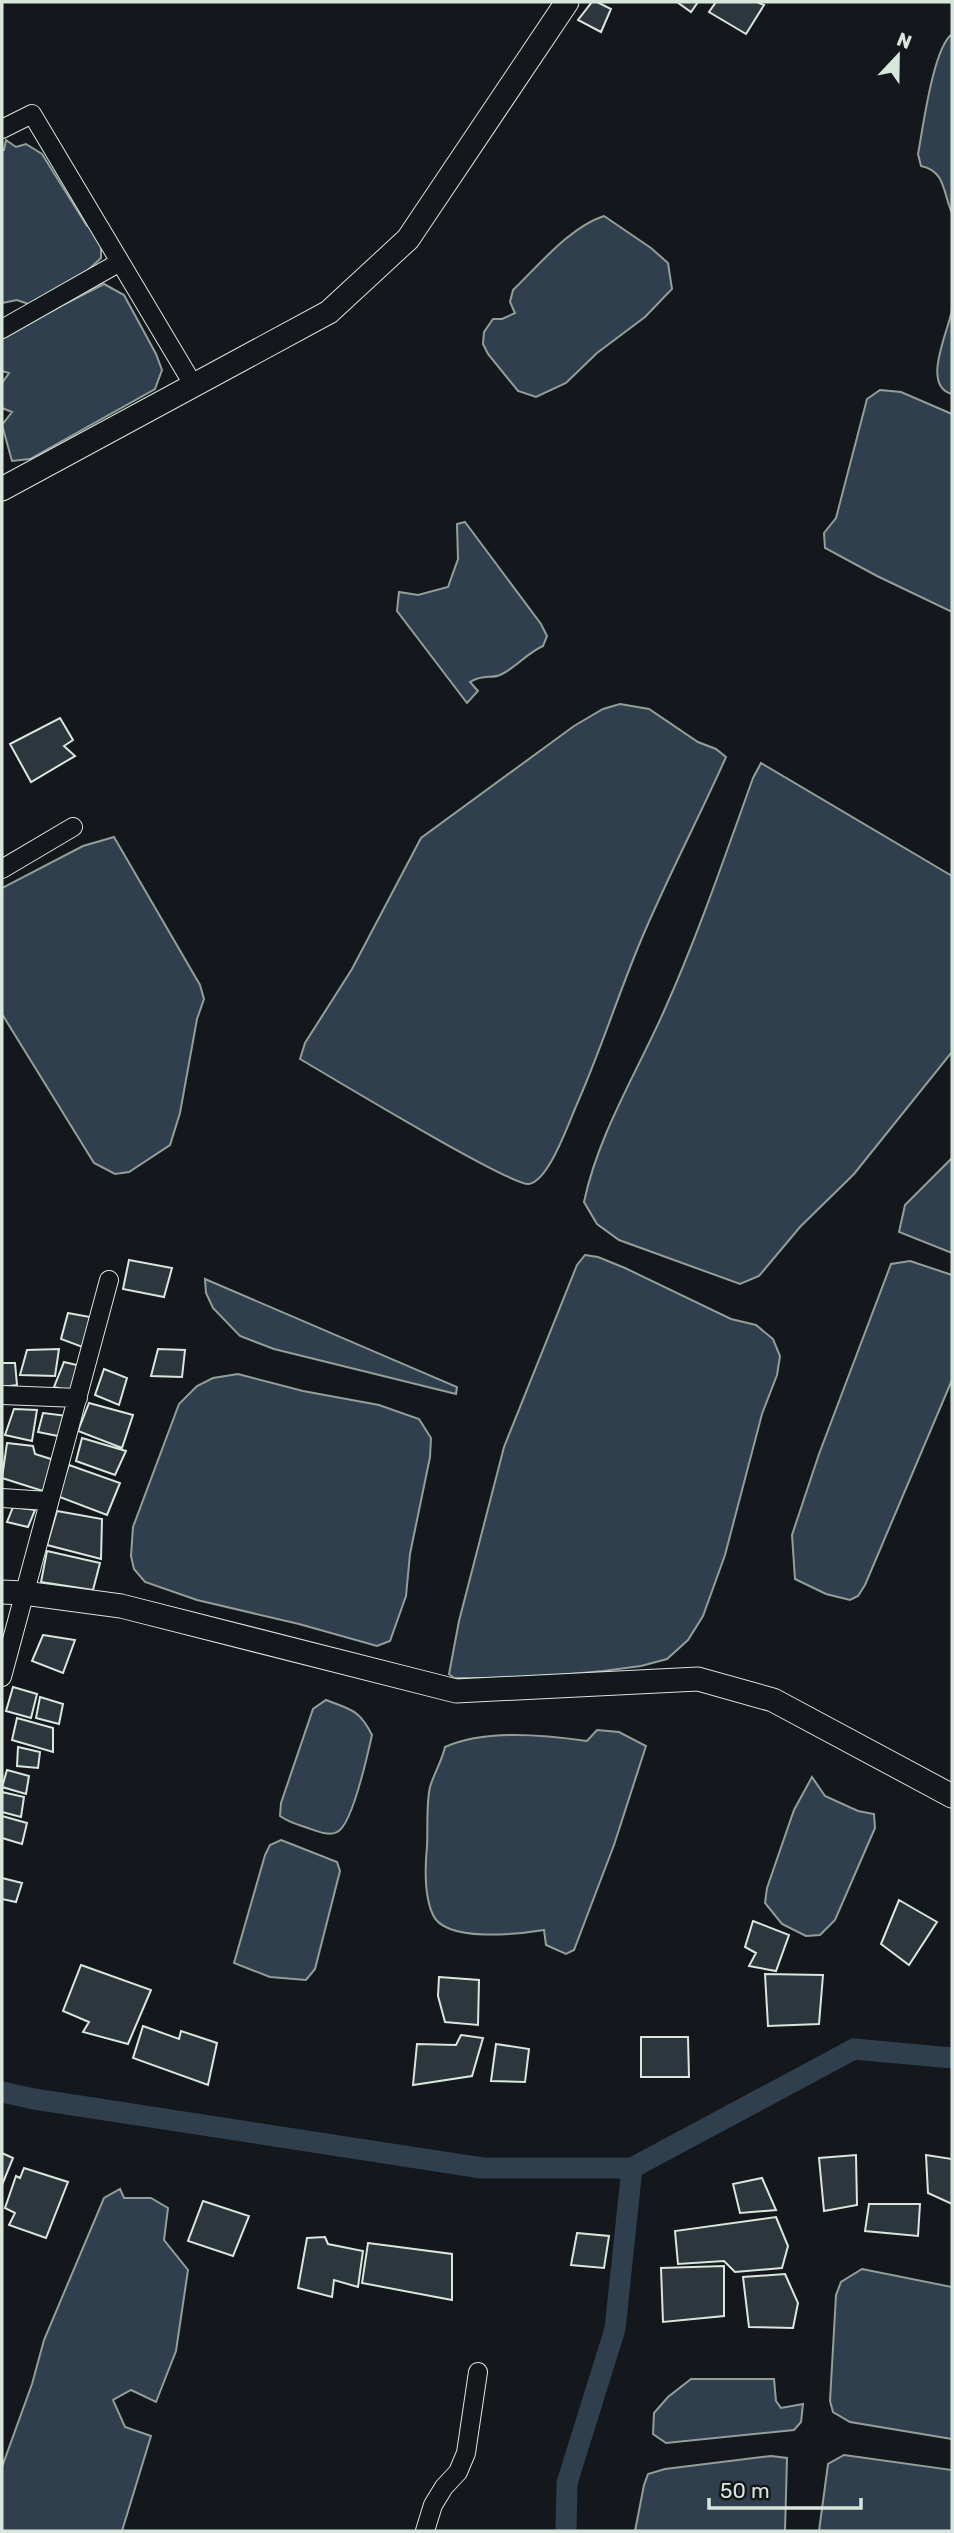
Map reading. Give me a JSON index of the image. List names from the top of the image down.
{
  "scale_bar": "50 m",
  "north": "top"
}
